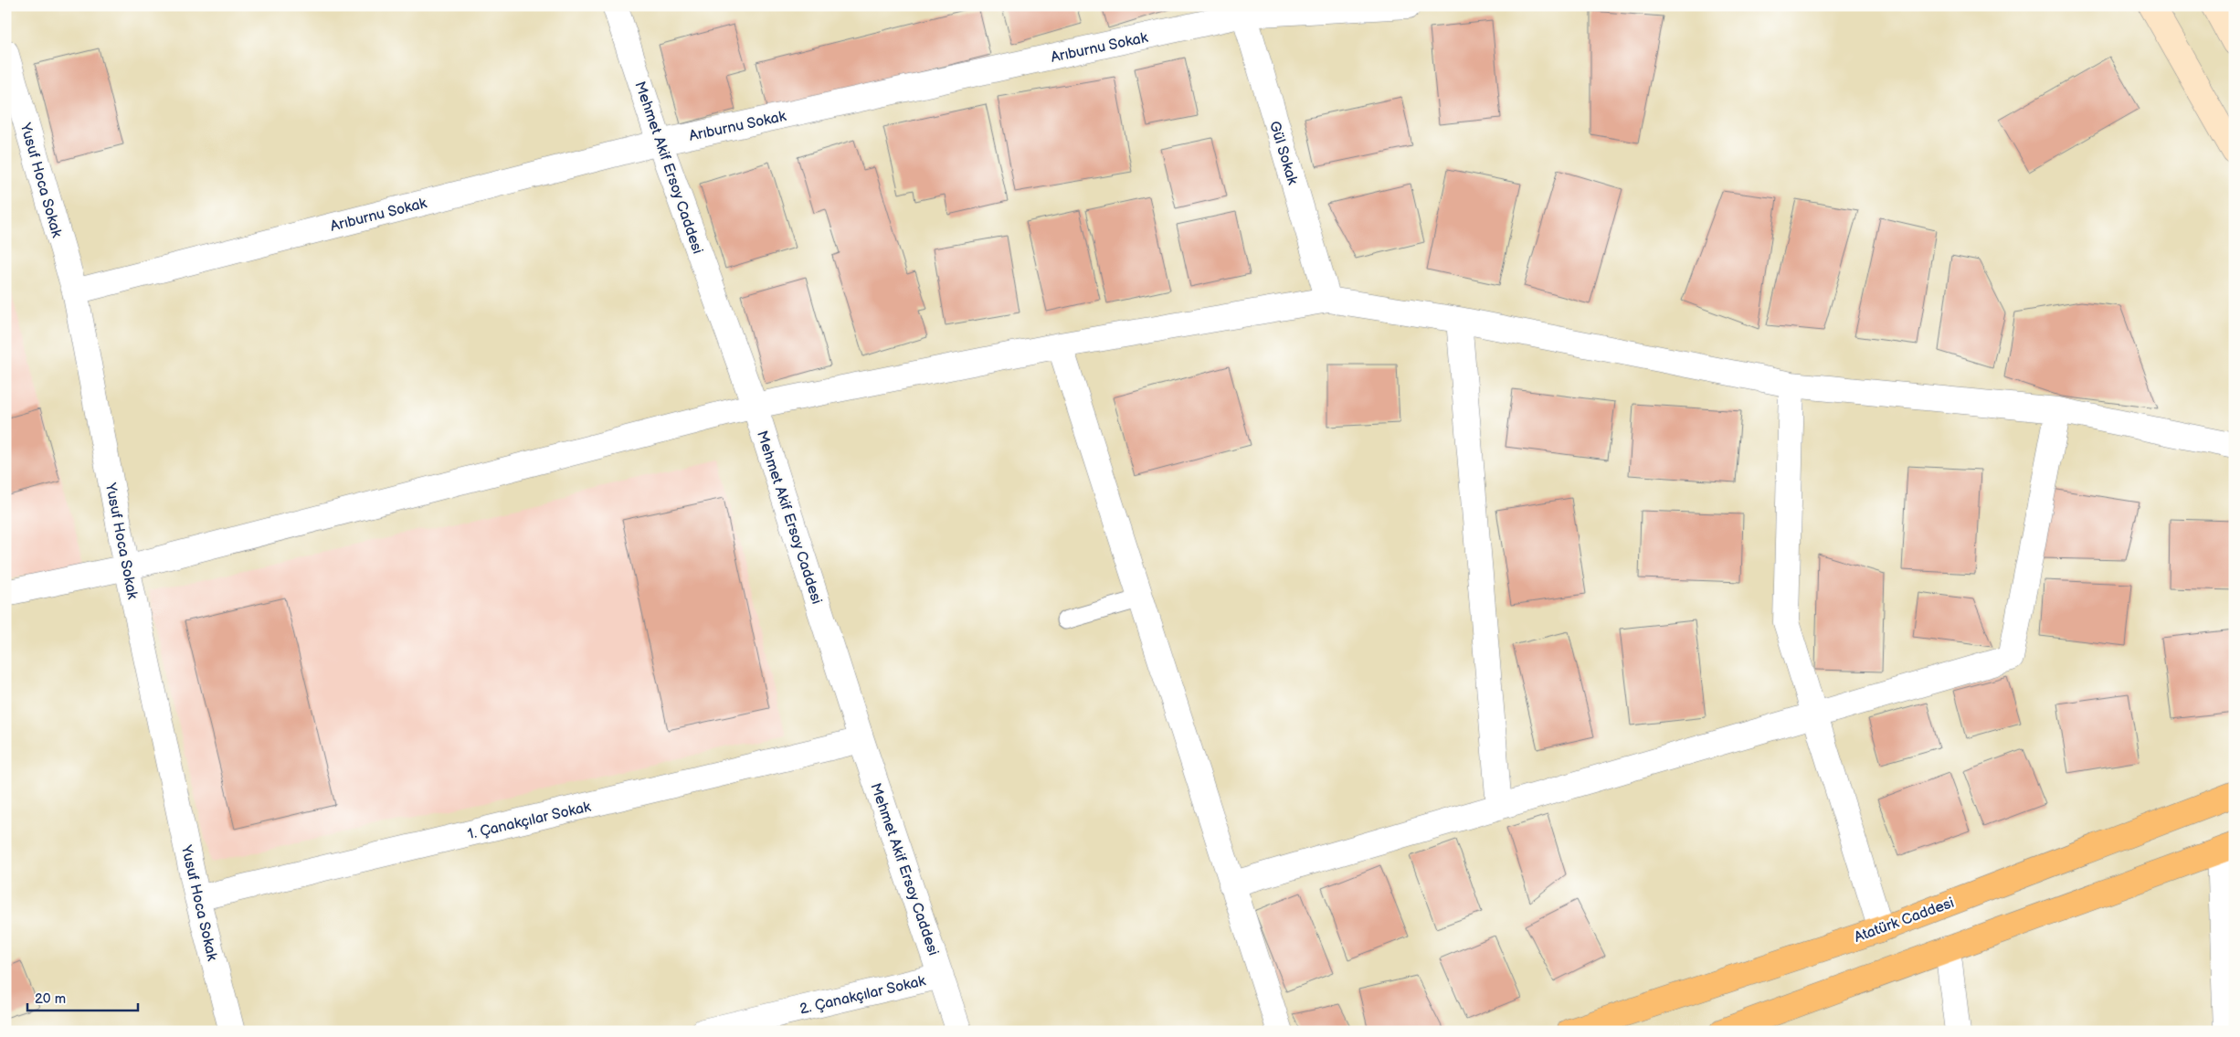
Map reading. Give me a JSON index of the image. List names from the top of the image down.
{
  "streets": {
    "highway": ["Atatürk Caddesi"],
    "street": [
      "Arıburnu Sokak",
      "Gül Sokak",
      "Mehmet Akif Ersoy Caddesi",
      "Yusuf Hoca Sokak",
      "1. Çanakçılar Sokak",
      "2. Çanakçılar Sokak"
    ]
  },
  "crossings": [
    ["Arıburnu Sokak", "Gül Sokak"],
    ["Arıburnu Sokak", "Mehmet Akif Ersoy Caddesi"],
    ["Arıburnu Sokak", "Yusuf Hoca Sokak"],
    ["Mehmet Akif Ersoy Caddesi", "1. Çanakçılar Sokak"],
    ["Mehmet Akif Ersoy Caddesi", "2. Çanakçılar Sokak"],
    ["Yusuf Hoca Sokak", "1. Çanakçılar Sokak"]
  ],
  "scale_bar": "20 m"
}
